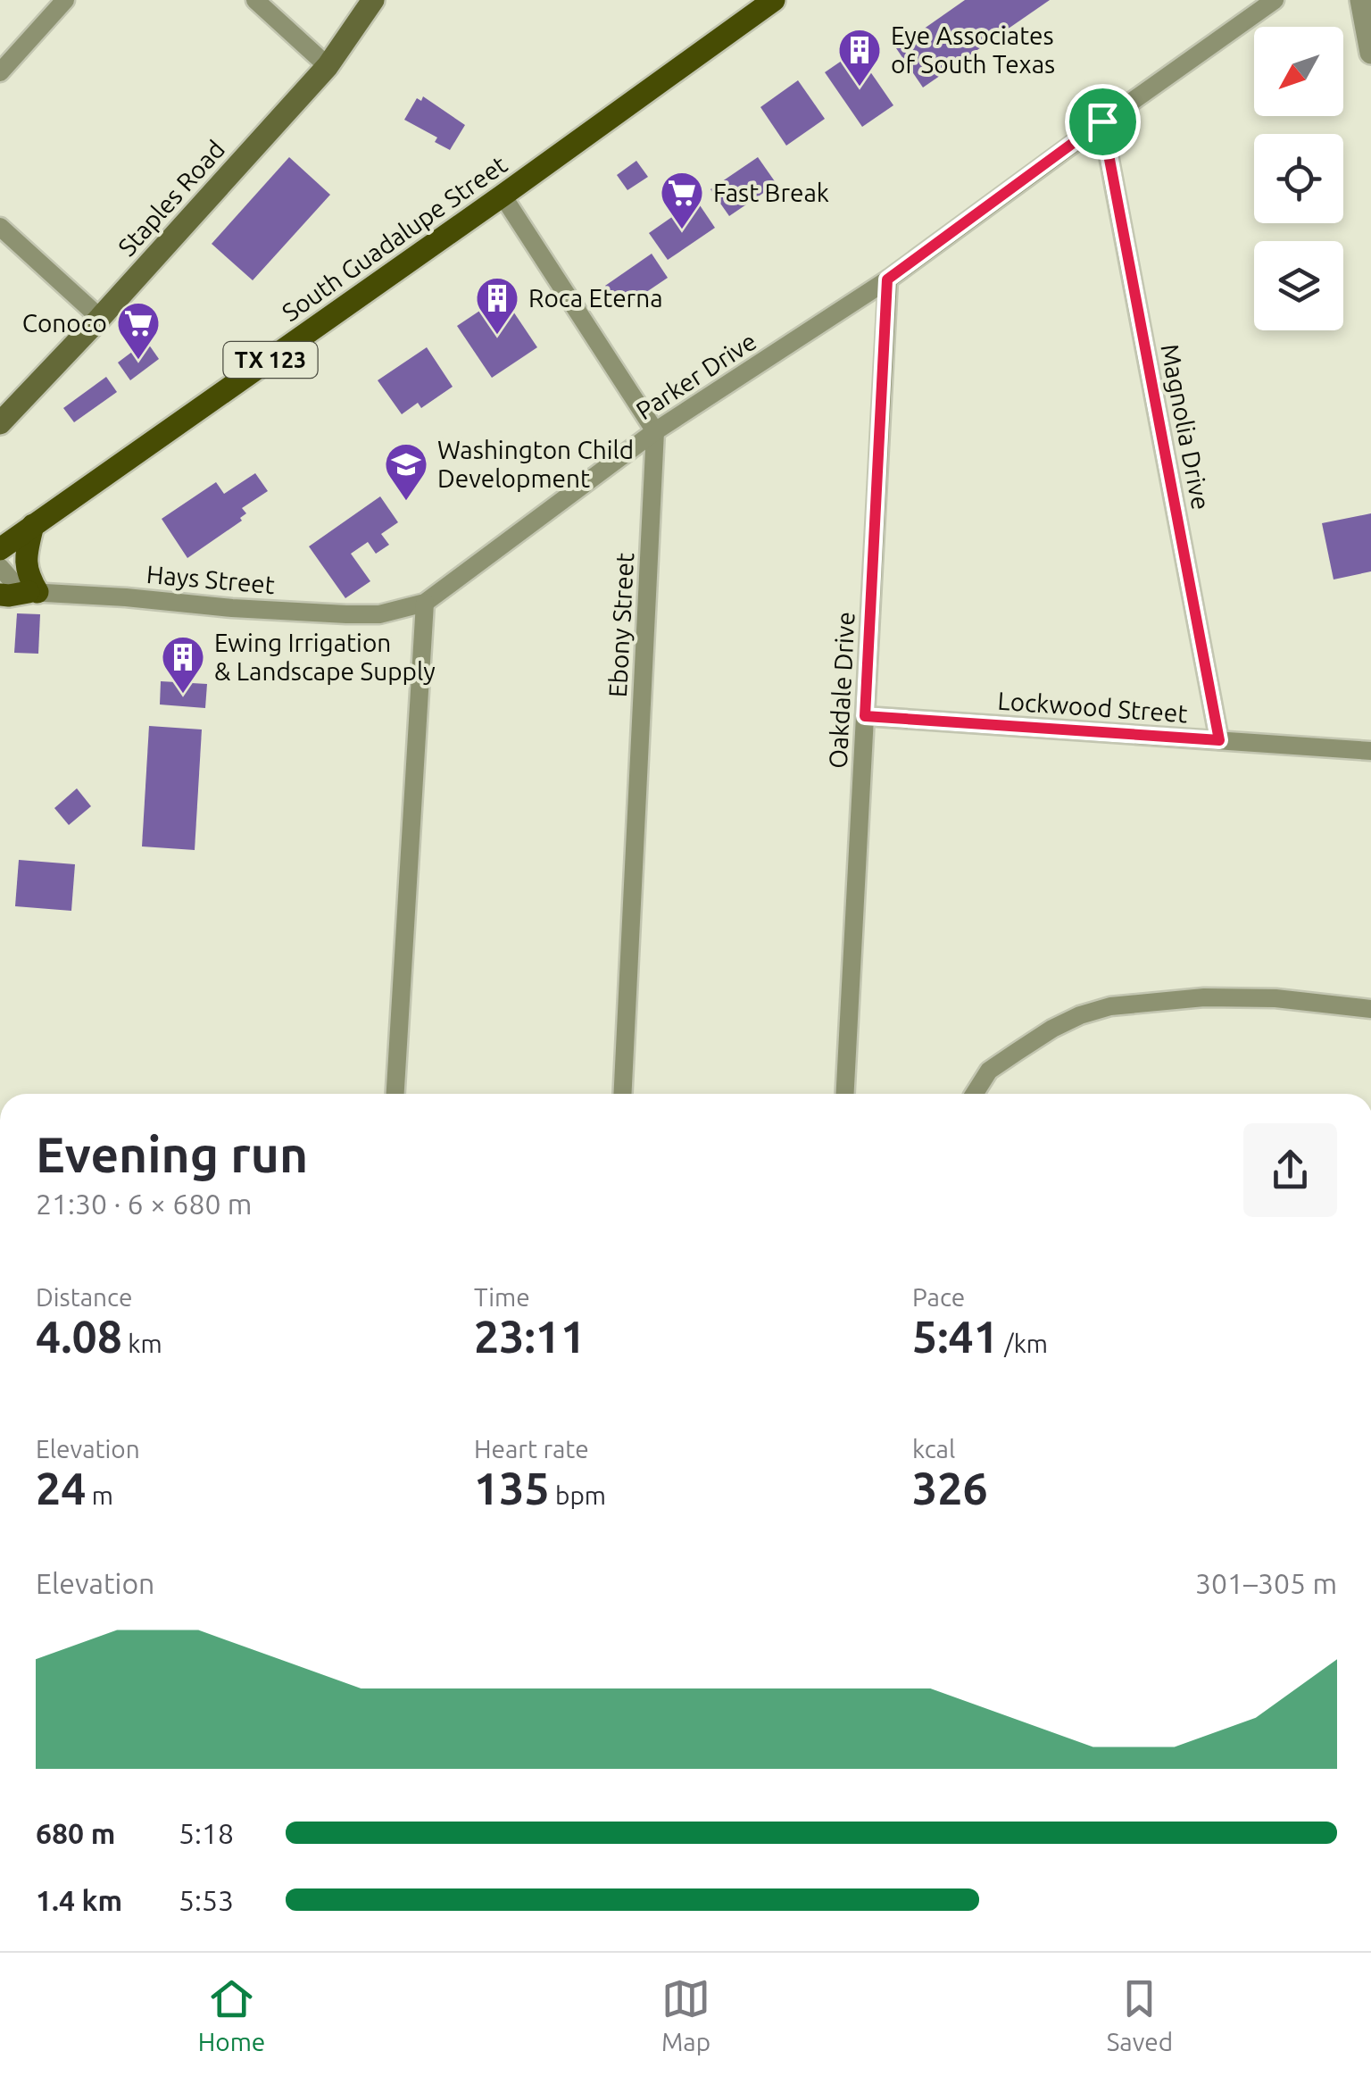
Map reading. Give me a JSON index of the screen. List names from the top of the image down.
{
  "streets": {
    "main road": ["Staples Road", "South Guadalupe Street", "TX 123"],
    "street": [
      "Parker Drive",
      "Magnolia Drive",
      "Hays Street",
      "Ebony Street",
      "Oakdale Drive",
      "Lockwood Street"
    ]
  },
  "crossings": [
    ["Parker Drive", "Magnolia Drive"],
    ["Parker Drive", "Hays Street"],
    ["Parker Drive", "Ebony Street"],
    ["Parker Drive", "Oakdale Drive"],
    ["Magnolia Drive", "Lockwood Street"],
    ["Oakdale Drive", "Lockwood Street"]
  ],
  "places": {
    "building": ["Eye Associates of South Texas", "Roca Eterna", "Ewing Irrigation & Landscape Supply"],
    "supermarket": ["Fast Break", "Conoco"],
    "school or university": ["Washington Child Development"]
  },
  "north": "bottom left",
  "page": {
    "heading": ["Evening run", "21:30 · 6 × 680 m"],
    "stats": [
      ["Distance", "4.08 km"],
      ["Time", "23:11"],
      ["Pace", "5:41 /km"],
      ["Elevation", "24 m"],
      ["Heart rate", "135 bpm"],
      ["kcal", "326"]
    ],
    "chart": ["Elevation", "301–305 m"],
    "list": [
      {
        "name": "680 m",
        "note": "5:18"
      },
      {
        "name": "1.4 km",
        "note": "5:53"
      }
    ],
    "tabs": ["Home", "Map", "Saved"]
  }
}
